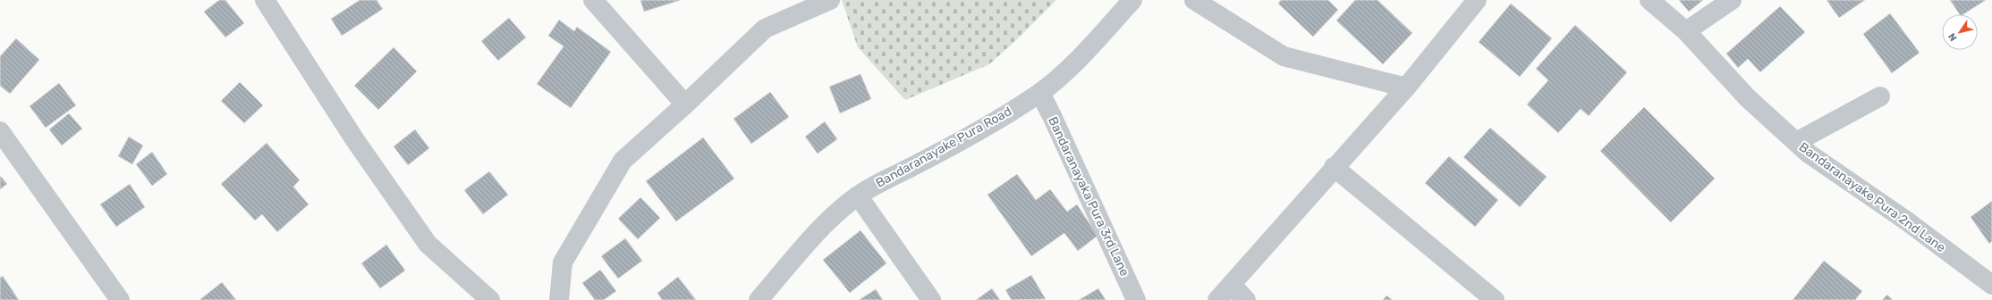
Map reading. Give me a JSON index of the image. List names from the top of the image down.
{
  "streets": {
    "street": ["Bandaranayake Pura Road", "Bandaranayaka Pura 3rd Lane", "Bandaranayake Pura 2nd Lane"]
  },
  "crossings": [
    ["Bandaranayake Pura Road", "Bandaranayaka Pura 3rd Lane"]
  ],
  "north": "bottom left"
}
